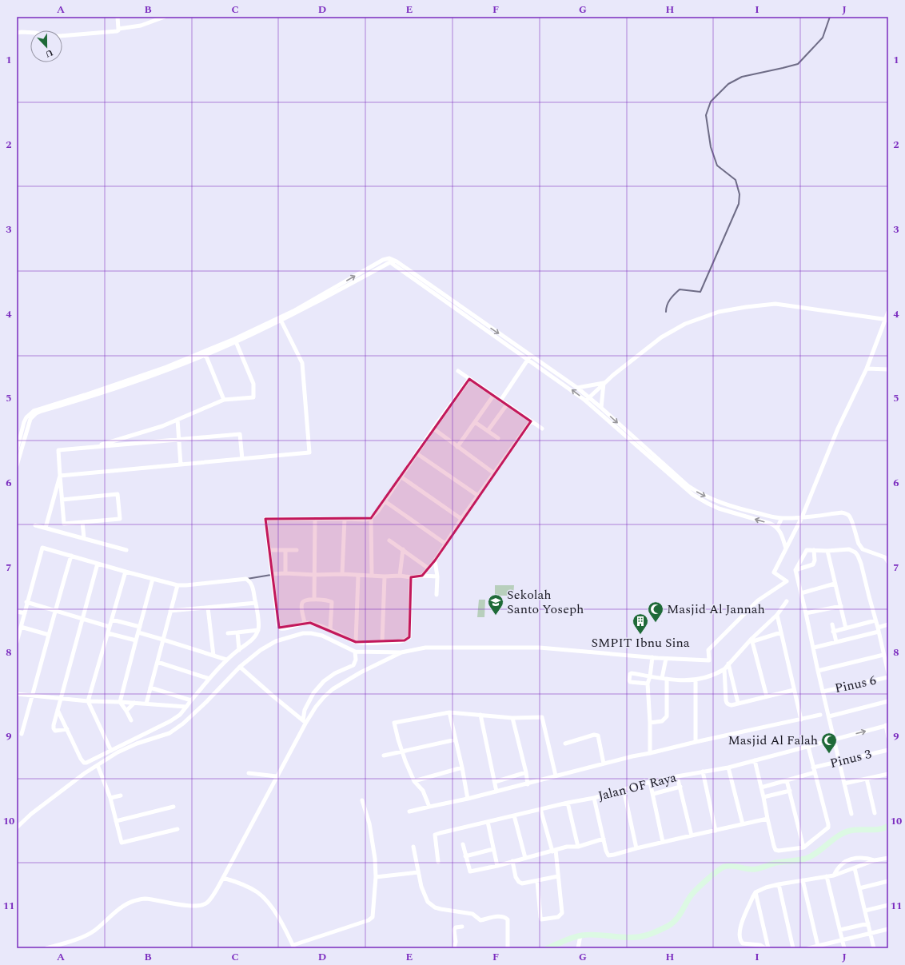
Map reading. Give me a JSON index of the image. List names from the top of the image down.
{
  "streets": {
    "street": ["Pinus 6", "Pinus 3", "Jalan OF Raya"]
  },
  "places": {
    "school or university": ["Sekolah Santo Yoseph"],
    "mosque": ["Masjid Al Jannah", "Masjid Al Falah"],
    "building": ["SMPIT Ibnu Sina"]
  },
  "north": "bottom",
  "grid": {
    "columns": [
      "A",
      "B",
      "C",
      "D",
      "E",
      "F",
      "G",
      "H",
      "I",
      "J"
    ],
    "rows": [
      "1",
      "2",
      "3",
      "4",
      "5",
      "6",
      "7",
      "8",
      "9",
      "10",
      "11"
    ]
  }
}
